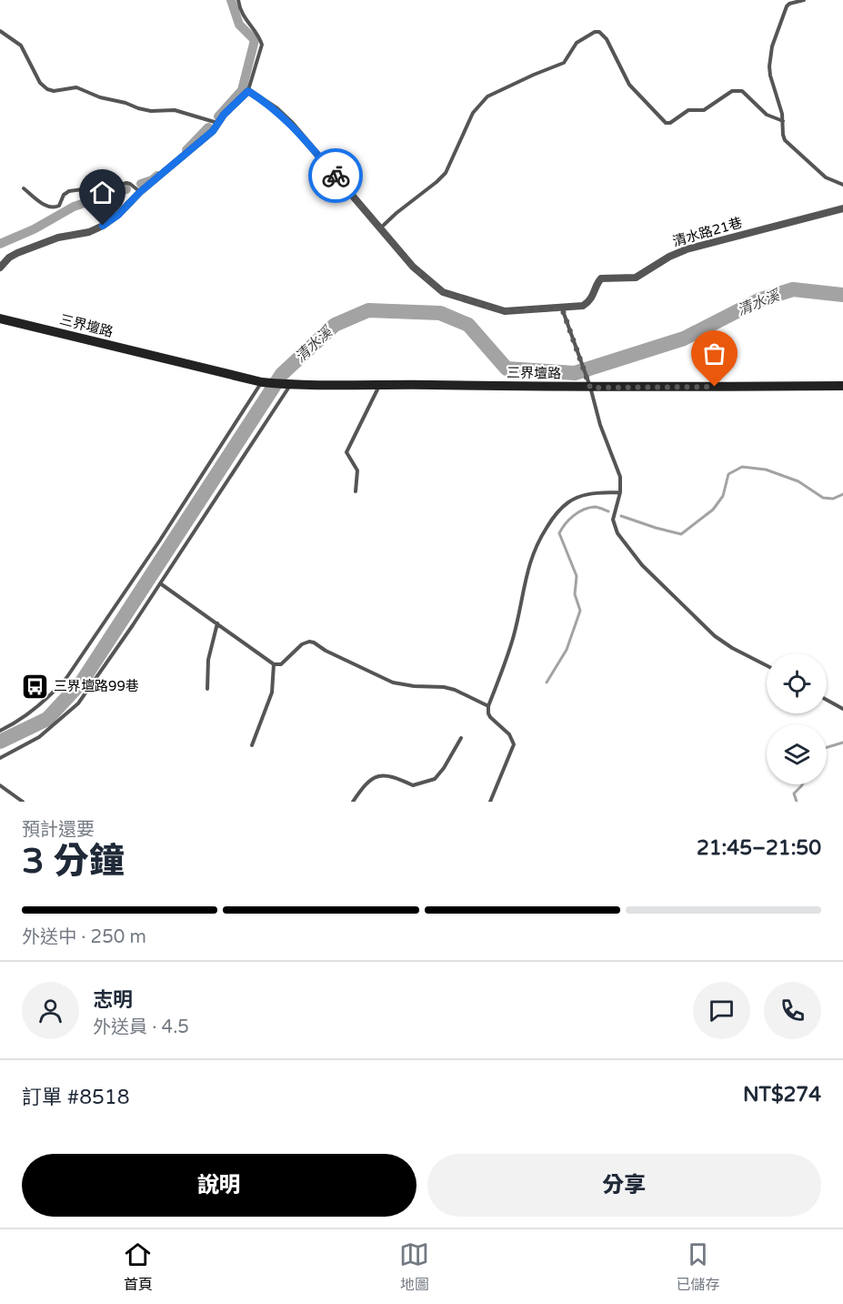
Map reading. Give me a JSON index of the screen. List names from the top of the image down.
{
  "streets": {
    "street": ["清水路21巷", "三界壇路"]
  },
  "water": ["清水溪"],
  "places": {
    "bus stop": ["三界壇路99巷"]
  },
  "page": {
    "heading": ["3 分鐘", "預計還要", "21:45–21:50"],
    "panel": [
      "志明",
      "外送員 · 4.5",
      "訂單 #8518",
      "NT$274"
    ],
    "bar": "外送中 · 250 m",
    "buttons": ["說明", "分享"],
    "tabs": ["首頁", "地圖", "已儲存"]
  }
}
